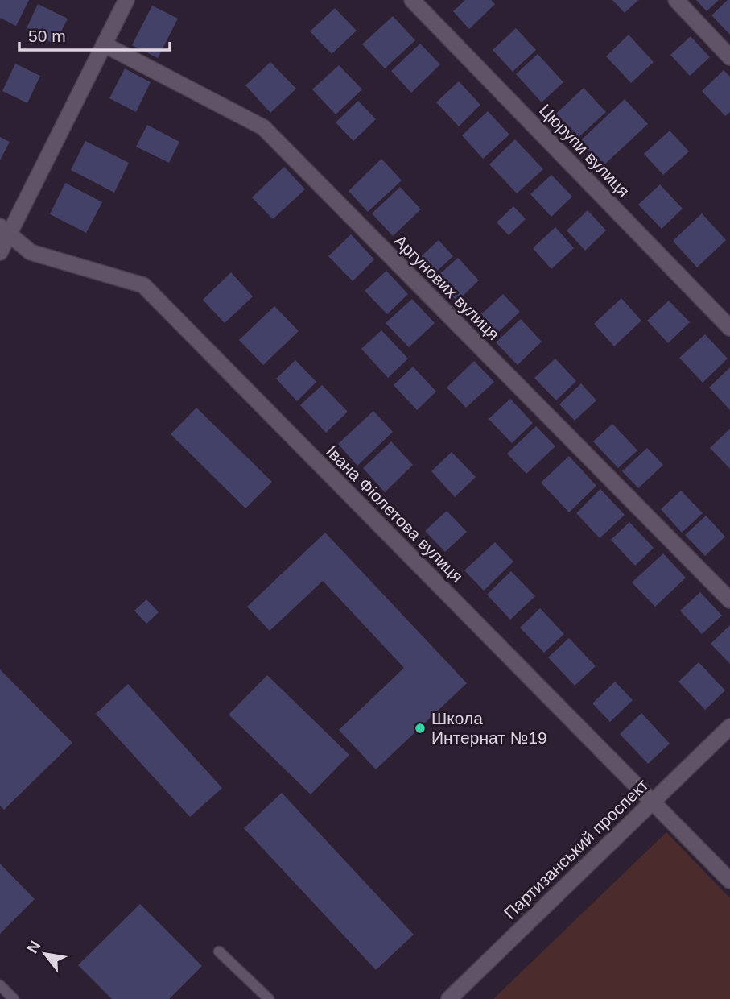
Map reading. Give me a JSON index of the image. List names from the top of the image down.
{
  "streets": {
    "street": [
      "Цюрупи вулиця",
      "Аргунових вулиця",
      "Івана Фіолетова вулиця",
      "Партизанський проспект"
    ]
  },
  "crossings": [
    ["Івана Фіолетова вулиця", "Партизанський проспект"]
  ],
  "places": ["Школа Интернат №19"],
  "scale_bar": "50 m",
  "north": "top left"
}
